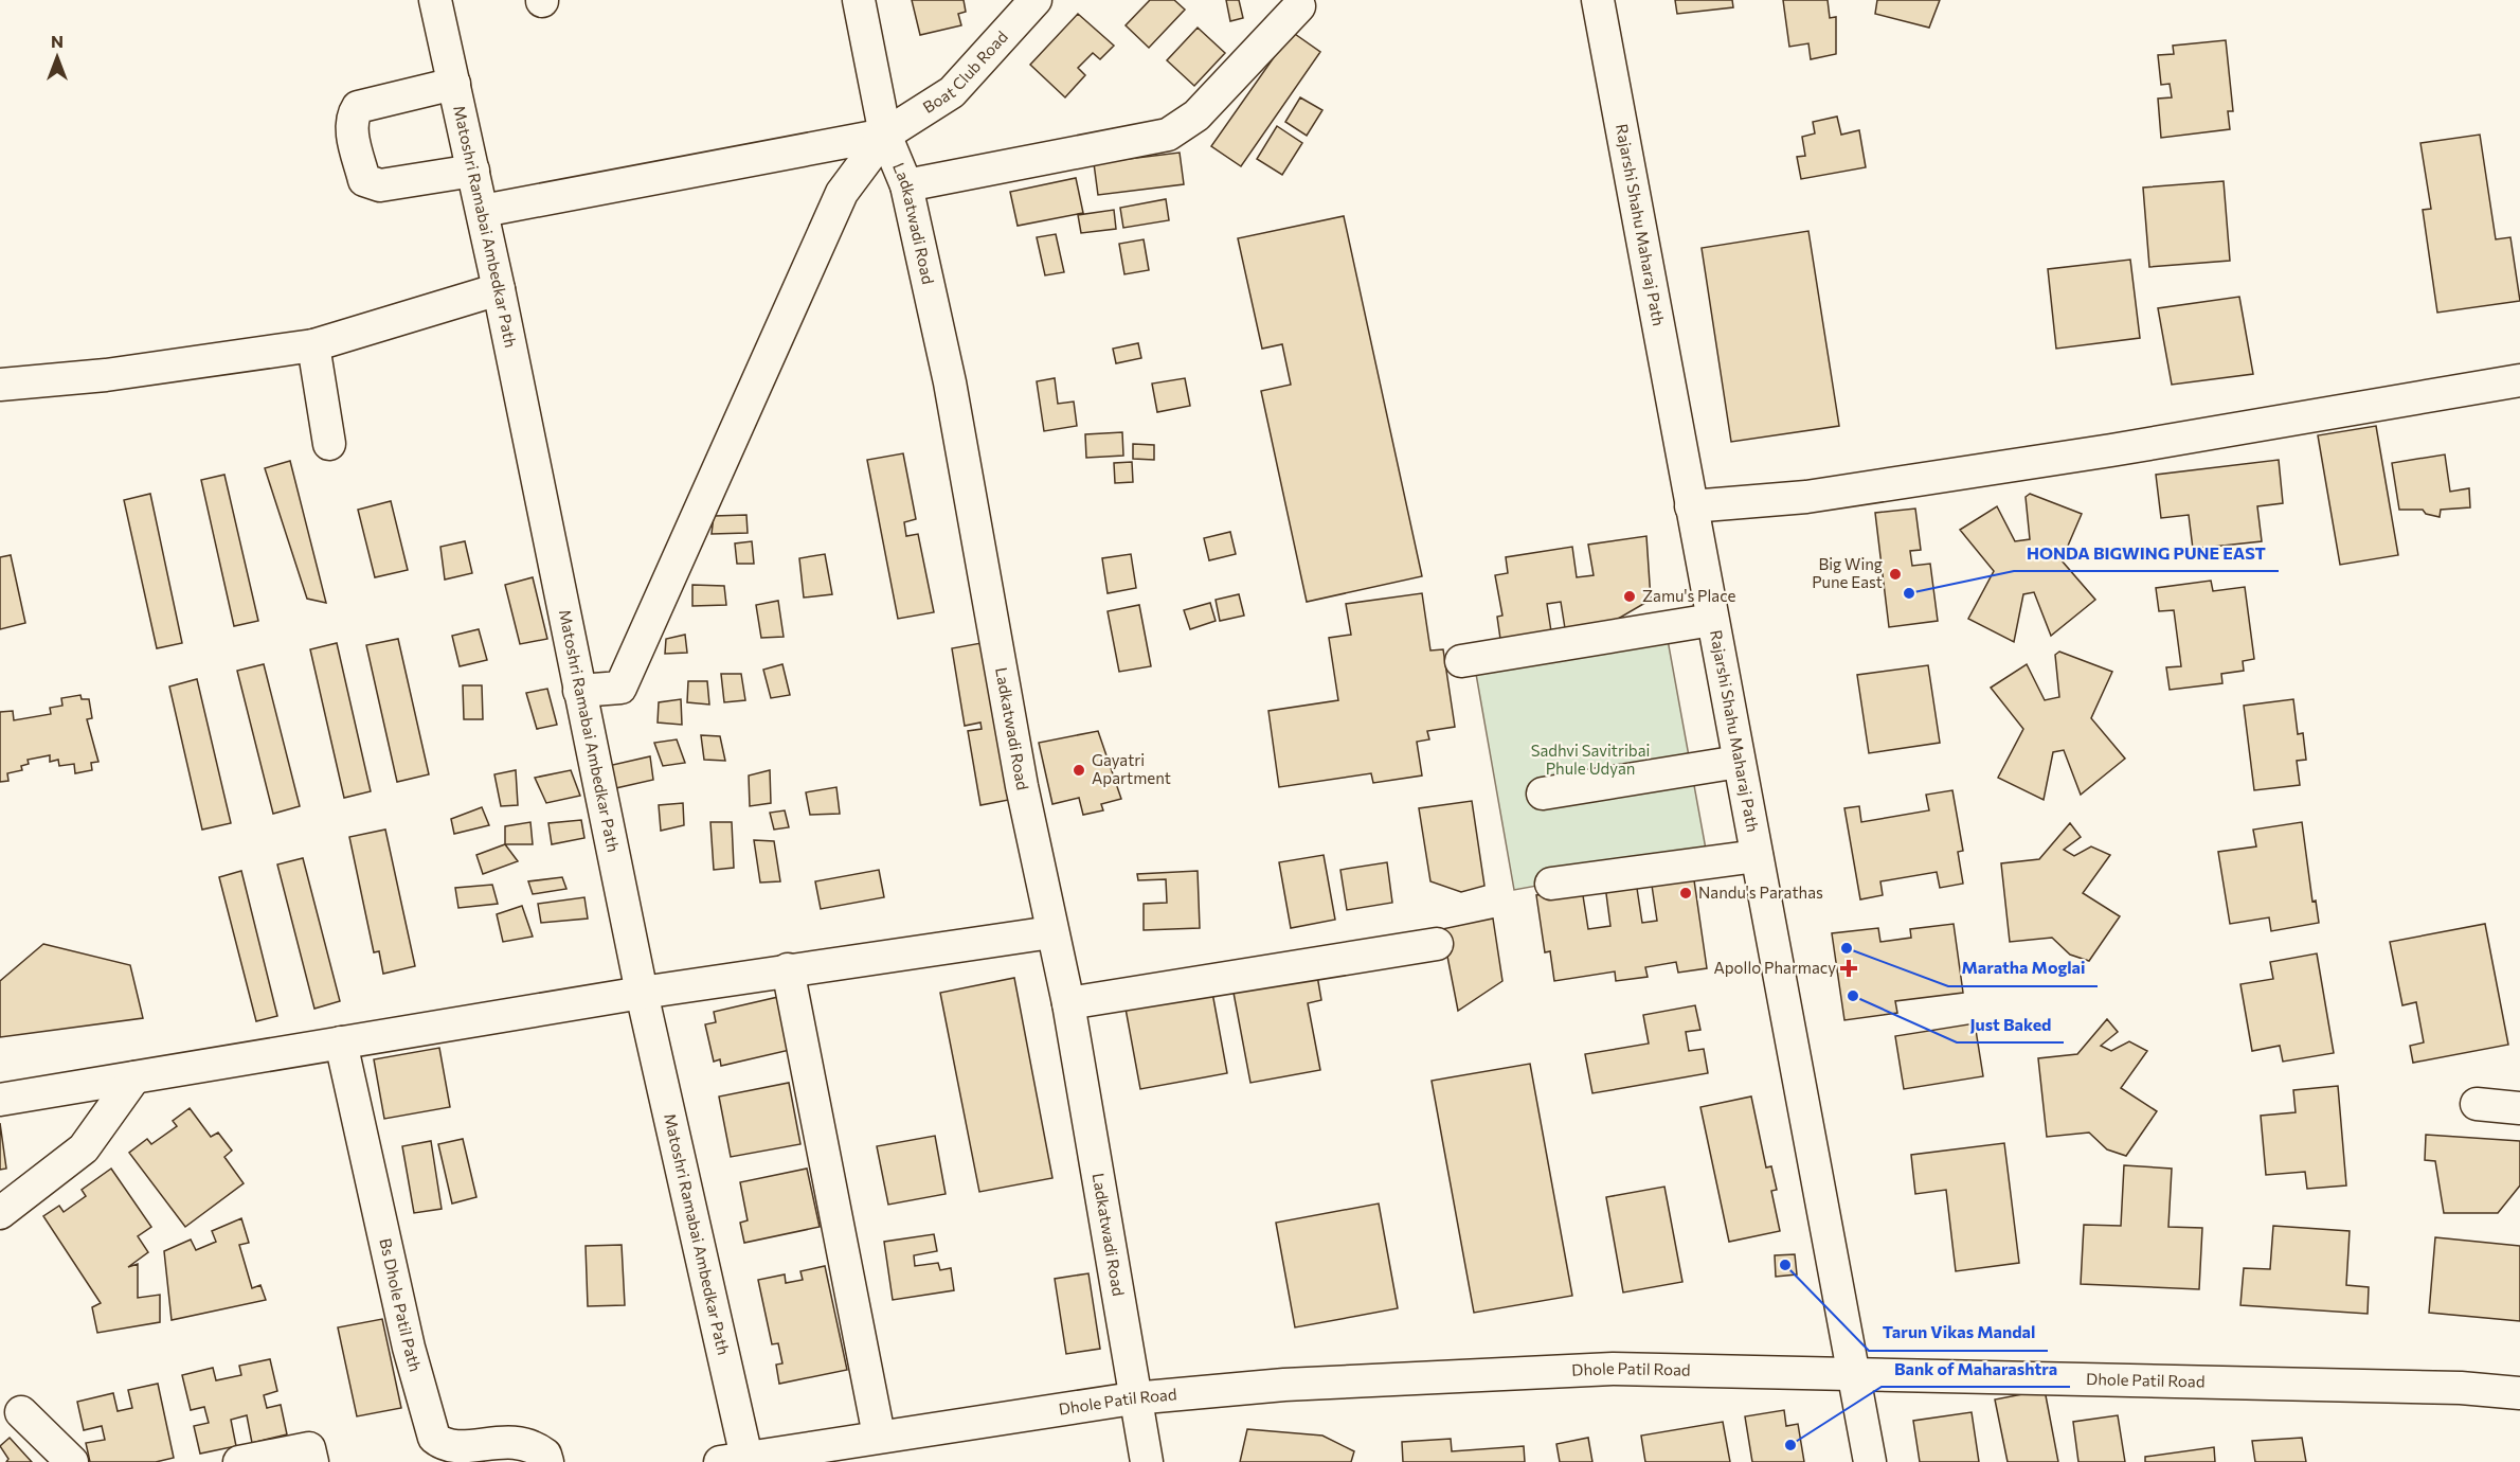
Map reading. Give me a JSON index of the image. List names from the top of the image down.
{
  "streets": {
    "street": [
      "Boat Club Road",
      "Ladkatwadi Road",
      "Rajarshi Shahu Maharaj Path",
      "Matoshri Ramabai Ambedkar Path",
      "Bs Dhole Patil Path",
      "Dhole Patil Road"
    ]
  },
  "crossings": [
    ["Boat Club Road", "Ladkatwadi Road"],
    ["Ladkatwadi Road", "Dhole Patil Road"],
    ["Rajarshi Shahu Maharaj Path", "Dhole Patil Road"],
    ["Matoshri Ramabai Ambedkar Path", "Dhole Patil Road"]
  ],
  "parks": ["Sadhvi Savitribai Phule Udyan"],
  "places": {
    "other": [
      "Big Wing Pune East",
      "HONDA BIGWING PUNE EAST",
      "Zamu's Place",
      "Gayatri Apartment",
      "Nandu's Parathas",
      "Maratha Moglai",
      "Just Baked",
      "Tarun Vikas Mandal",
      "Bank of Maharashtra"
    ],
    "health": ["Apollo Pharmacy"]
  },
  "north": "top"
}
